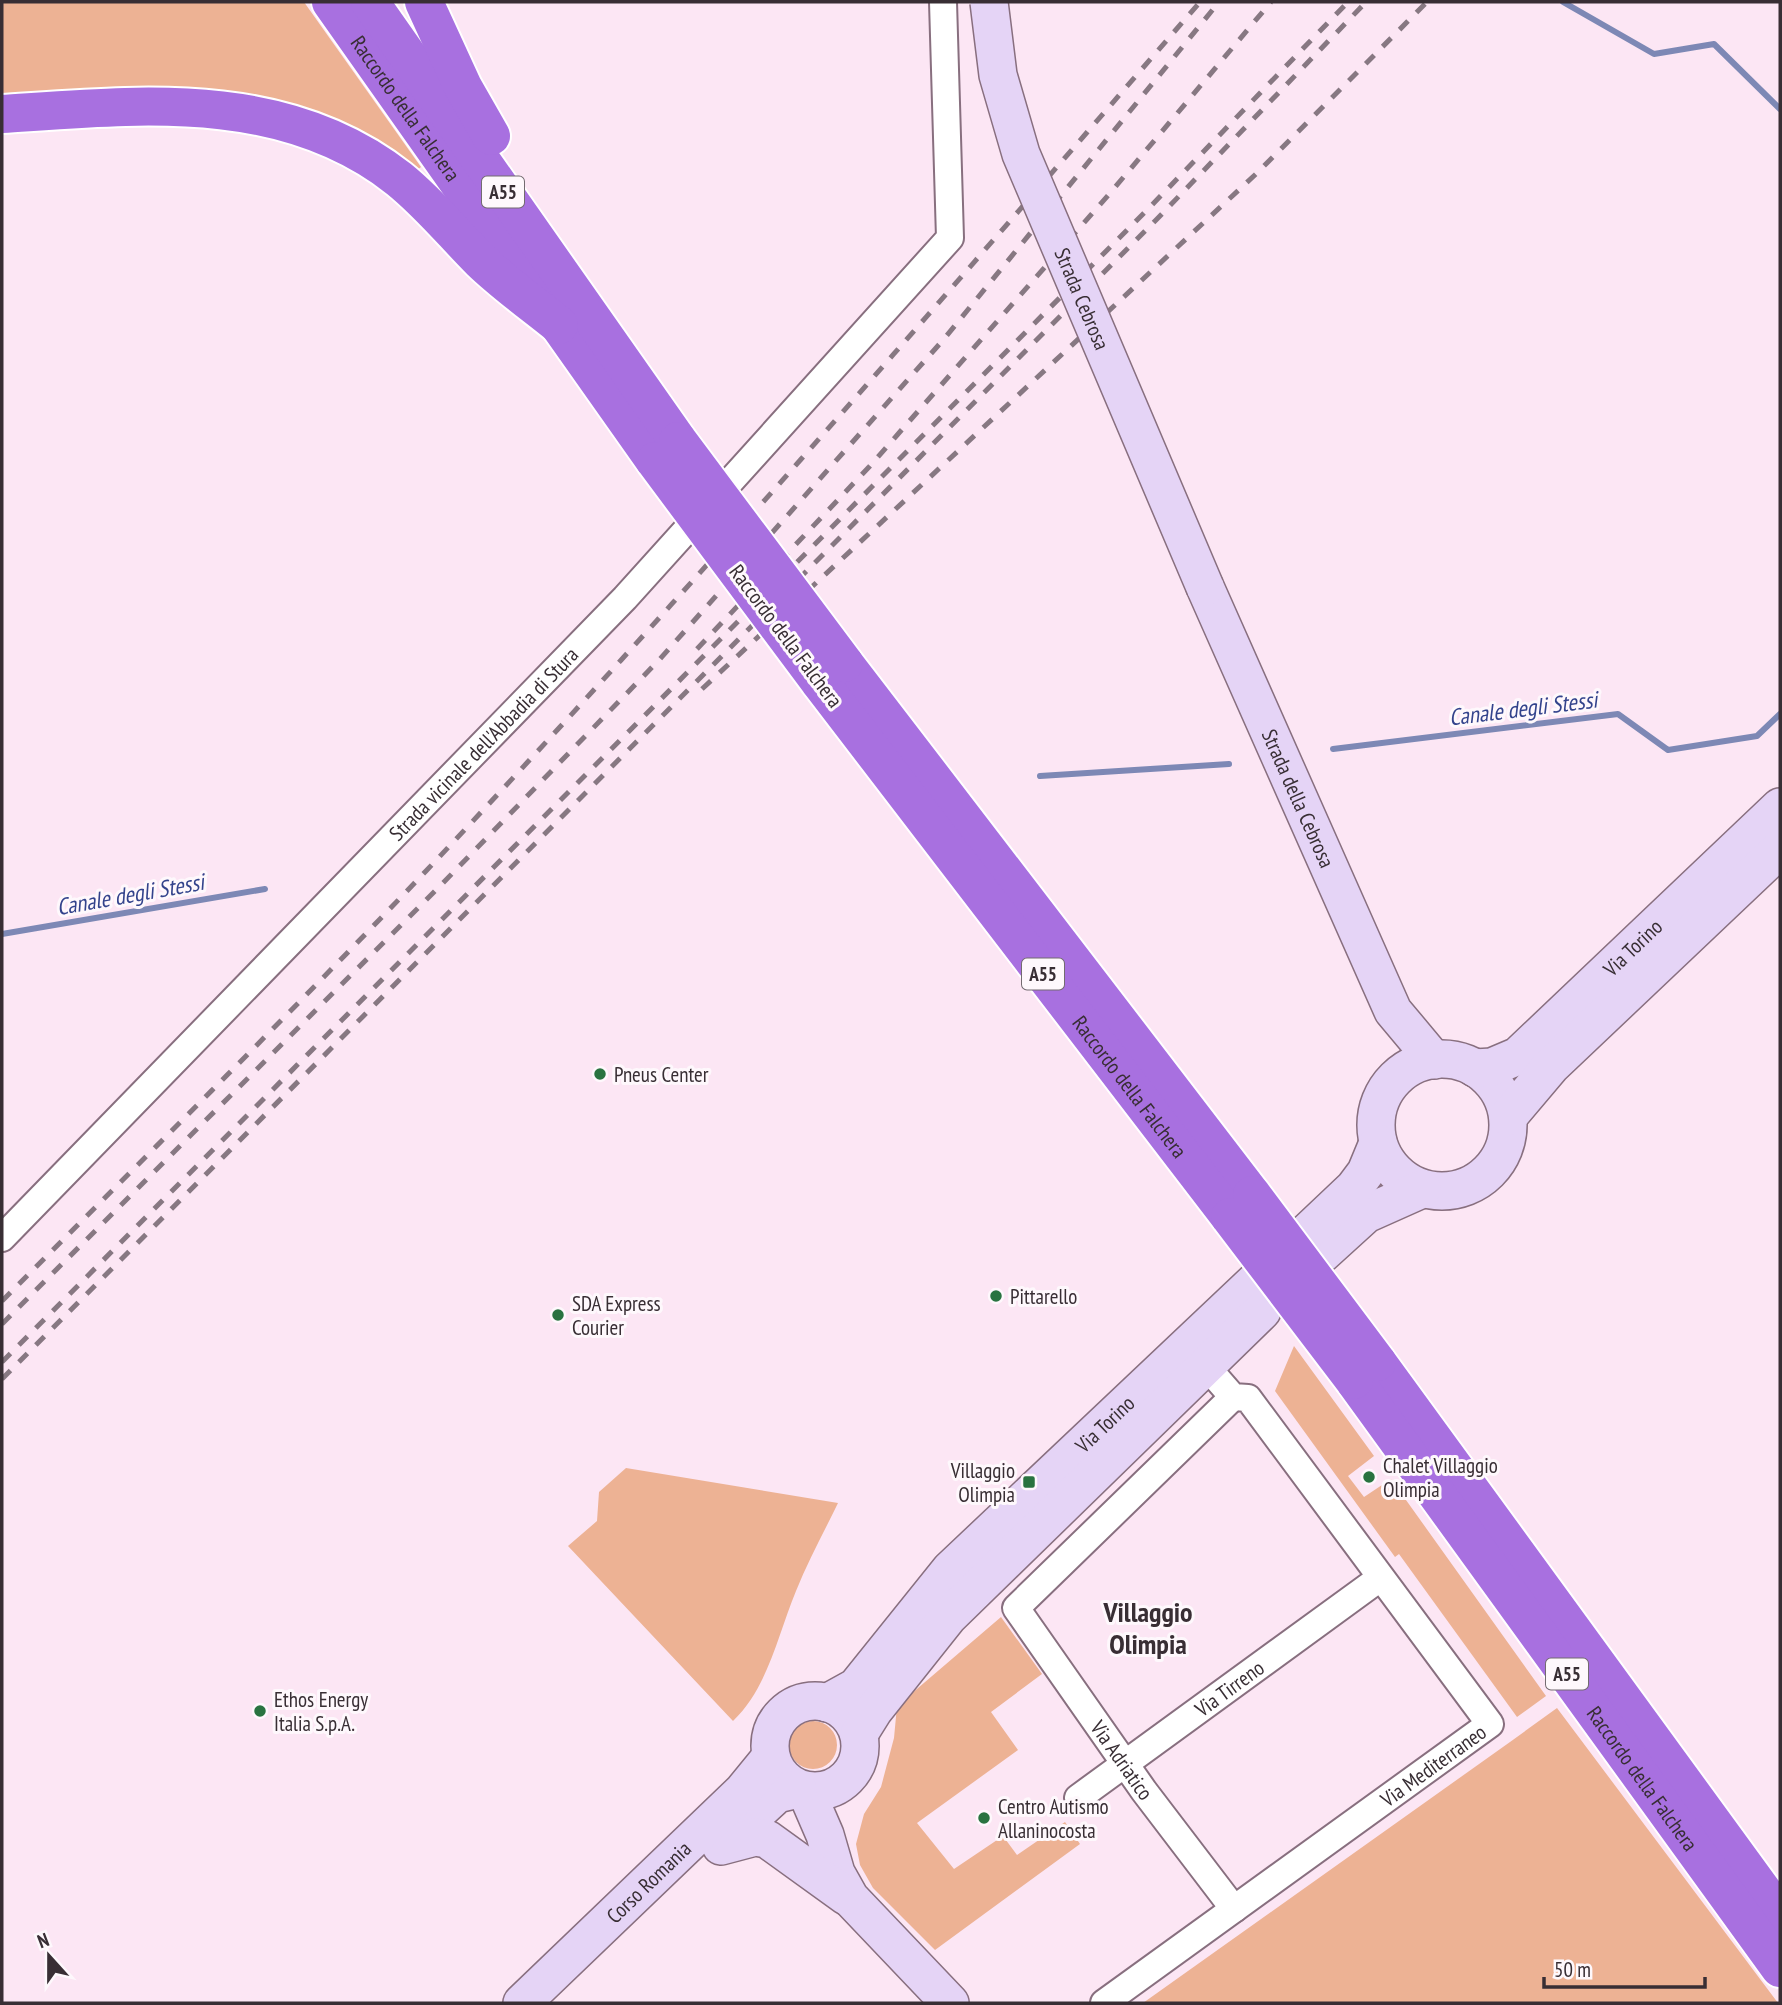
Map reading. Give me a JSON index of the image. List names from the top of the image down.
{
  "streets": {
    "highway": ["Raccordo della Falchera", "A55"],
    "main road": [
      "Strada Cebrosa",
      "Strada della Cebrosa",
      "Via Torino",
      "Corso Romania"
    ],
    "street": [
      "Strada vicinale dell'Abbadia di Stura",
      "Via Tirreno",
      "Via Adriatico",
      "Via Mediterraneo"
    ]
  },
  "crossings": [
    ["Raccordo della Falchera", "A55"],
    ["Strada Cebrosa", "Strada della Cebrosa"],
    ["Strada della Cebrosa", "Via Torino"],
    ["Via Torino", "Via Mediterraneo"],
    ["Via Torino", "Corso Romania"],
    ["Via Tirreno", "Via Adriatico"],
    ["Via Tirreno", "Via Mediterraneo"],
    ["Via Adriatico", "Via Mediterraneo"]
  ],
  "districts": ["Villaggio Olimpia"],
  "water": ["Canale degli Stessi"],
  "places": {
    "other": [
      "Pneus Center",
      "Pittarello",
      "SDA Express Courier",
      "Chalet Villaggio Olimpia",
      "Ethos Energy Italia S.p.A.",
      "Centro Autismo Allaninocosta"
    ],
    "transit": ["Villaggio Olimpia"]
  },
  "scale_bar": "50 m",
  "north": "top"
}
